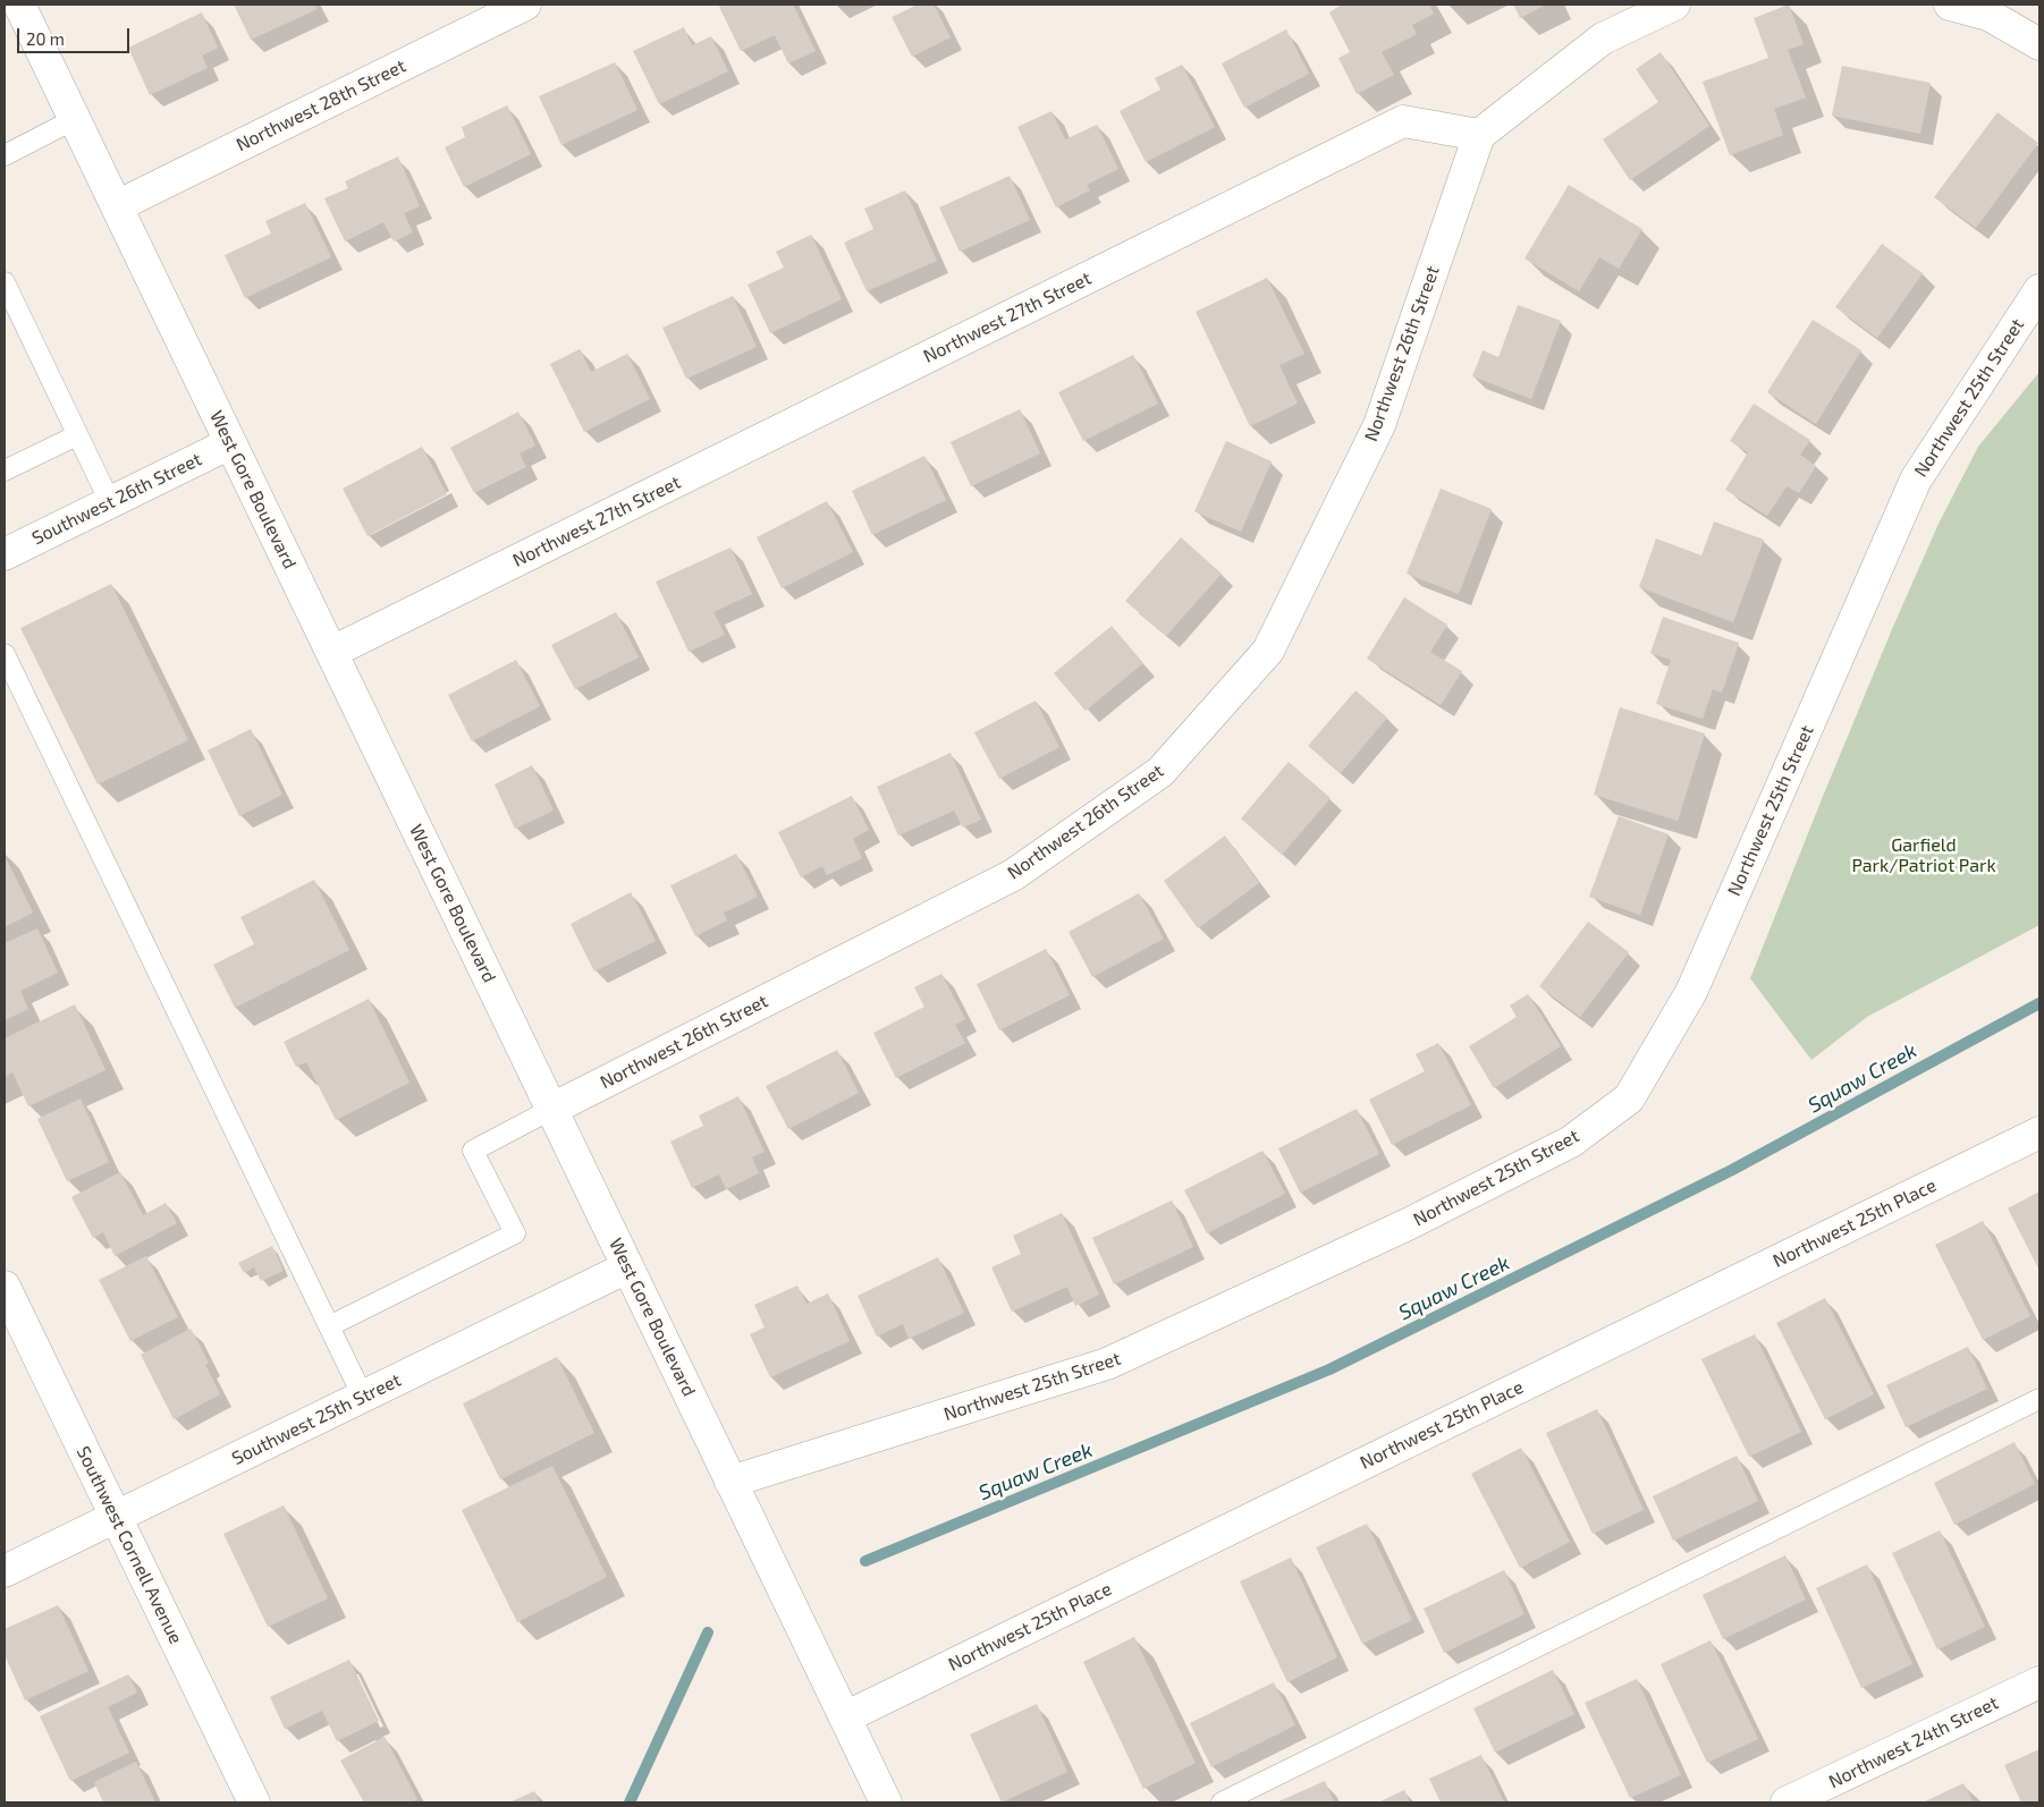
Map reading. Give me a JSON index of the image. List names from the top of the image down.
{
  "streets": {
    "street": [
      "Northwest 28th Street",
      "Northwest 27th Street",
      "Northwest 26th Street",
      "Northwest 25th Street",
      "West Gore Boulevard",
      "Southwest 26th Street",
      "Northwest 25th Place",
      "Southwest 25th Street",
      "Southwest Cornell Avenue",
      "Northwest 24th Street"
    ]
  },
  "crossings": [
    ["Northwest 28th Street", "West Gore Boulevard"],
    ["Northwest 27th Street", "Northwest 26th Street"],
    ["Northwest 27th Street", "West Gore Boulevard"],
    ["Northwest 26th Street", "West Gore Boulevard"],
    ["Northwest 25th Street", "West Gore Boulevard"],
    ["West Gore Boulevard", "Southwest 26th Street"],
    ["West Gore Boulevard", "Northwest 25th Place"],
    ["West Gore Boulevard", "Southwest 25th Street"],
    ["Southwest 25th Street", "Southwest Cornell Avenue"]
  ],
  "water": ["Squaw Creek"],
  "parks": ["Garfield Park/Patriot Park"],
  "scale_bar": "20 m"
}
